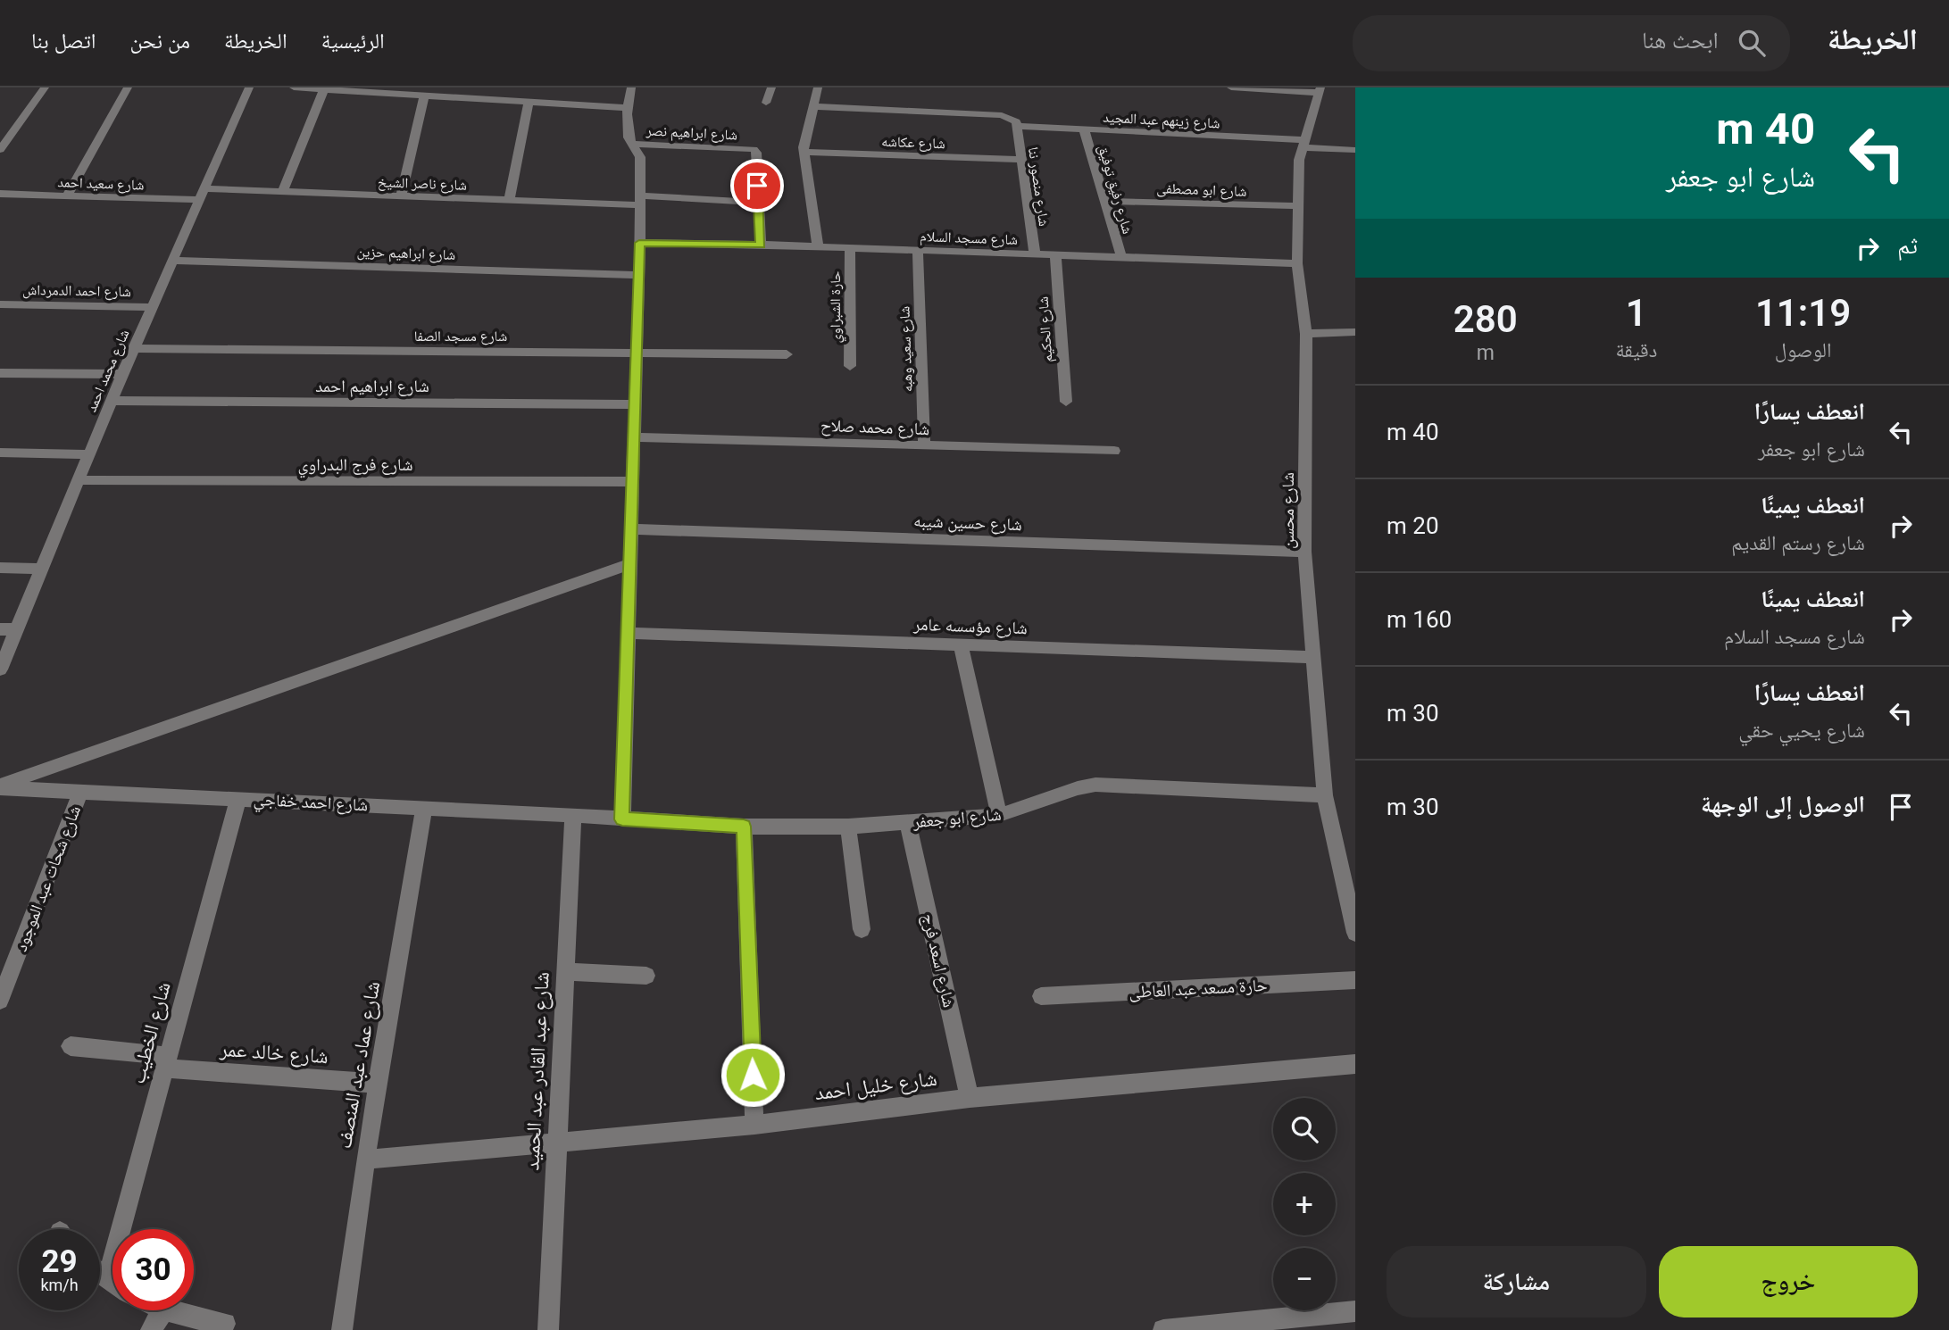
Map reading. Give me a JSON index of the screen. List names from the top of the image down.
{
  "streets": {
    "street": [
      "شارع زينهم عبد المجيد",
      "شارع ابراهيم نصر",
      "شارع عكاشه",
      "شارع سعيد احمد",
      "شارع ناصر الشيخ",
      "شارع منصور ننا",
      "شارع رفيق توفيق",
      "شارع ابو مصطفى",
      "شارع مسجد السلام",
      "شارع ابراهيم حزين",
      "شارع احمد الدمرداش",
      "حارة الشبراوي",
      "شارع الحكيم",
      "شارع مسجد الصفا",
      "شارع سعيد وهبه",
      "شارع محمد احمد",
      "شارع ابراهيم احمد",
      "شارع محمد صلاح",
      "شارع فرج البدراوي",
      "شارع محسن",
      "شارع حسين شيبه",
      "شارع مؤسسه عامر",
      "شارع احمد خفاجي",
      "شارع ابو جعفر",
      "شارع شحات عبد الموجود",
      "شارع اسعد فرج",
      "حارة مسعد عبد العاطى",
      "شارع الخطيب",
      "شارع خالد عمر",
      "شارع عماد عبد المنصف",
      "شارع عبد القادر عبد الحميد",
      "شارع خليل احمد"
    ]
  },
  "crossings": [
    ["شارع زينهم عبد المجيد", "شارع منصور ننا"],
    ["شارع زينهم عبد المجيد", "شارع رفيق توفيق"],
    ["شارع زينهم عبد المجيد", "شارع محسن"],
    ["شارع ابراهيم نصر", "شارع ناصر الشيخ"],
    ["شارع عكاشه", "شارع منصور ننا"],
    ["شارع سعيد احمد", "شارع ناصر الشيخ"],
    ["شارع سعيد احمد", "شارع محمد احمد"],
    ["شارع ناصر الشيخ", "شارع محمد احمد"],
    ["شارع منصور ننا", "شارع مسجد السلام"],
    ["شارع رفيق توفيق", "شارع ابو مصطفى"],
    ["شارع رفيق توفيق", "شارع مسجد السلام"],
    ["شارع ابو مصطفى", "شارع محسن"],
    ["شارع مسجد السلام", "حارة الشبراوي"],
    ["شارع مسجد السلام", "شارع الحكيم"],
    ["شارع مسجد السلام", "شارع سعيد وهبه"],
    ["شارع مسجد السلام", "شارع محسن"],
    ["شارع ابراهيم حزين", "شارع محمد احمد"],
    ["شارع احمد الدمرداش", "شارع محمد احمد"],
    ["شارع مسجد الصفا", "شارع محمد احمد"],
    ["شارع سعيد وهبه", "شارع محمد صلاح"],
    ["شارع محمد احمد", "شارع ابراهيم احمد"],
    ["شارع محمد احمد", "شارع فرج البدراوي"],
    ["شارع محسن", "شارع حسين شيبه"],
    ["شارع محسن", "شارع مؤسسه عامر"],
    ["شارع محسن", "شارع ابو جعفر"],
    ["شارع احمد خفاجي", "شارع ابو جعفر"],
    ["شارع احمد خفاجي", "شارع شحات عبد الموجود"],
    ["شارع احمد خفاجي", "شارع الخطيب"],
    ["شارع احمد خفاجي", "شارع عماد عبد المنصف"],
    ["شارع احمد خفاجي", "شارع عبد القادر عبد الحميد"],
    ["شارع ابو جعفر", "شارع اسعد فرج"],
    ["شارع اسعد فرج", "شارع خليل احمد"],
    ["شارع الخطيب", "شارع خالد عمر"],
    ["شارع خالد عمر", "شارع عماد عبد المنصف"],
    ["شارع عماد عبد المنصف", "شارع خليل احمد"],
    ["شارع عبد القادر عبد الحميد", "شارع خليل احمد"]
  ],
  "page": {
    "header": "الخريطة",
    "search": "ابحث هنا",
    "nav": [
      "الرئيسية",
      "الخريطة",
      "من نحن",
      "اتصل بنا"
    ],
    "turn": ["40 m", "شارع ابو جعفر"],
    "then": "ثم",
    "eta": [
      "11:19",
      "الوصول",
      "1",
      "دقيقة",
      "280",
      "m"
    ],
    "list": [
      {
        "name": "انعطف يسارًا",
        "note": "شارع ابو جعفر",
        "value": "40 m"
      },
      {
        "name": "انعطف يمينًا",
        "note": "شارع رستم القديم",
        "value": "20 m"
      },
      {
        "name": "انعطف يمينًا",
        "note": "شارع مسجد السلام",
        "value": "160 m"
      },
      {
        "name": "انعطف يسارًا",
        "note": "شارع يحيي حقي",
        "value": "30 m"
      },
      {
        "name": "الوصول إلى الوجهة",
        "value": "30 m"
      }
    ],
    "map_buttons": ["+", "−"],
    "speed": "29 km/h",
    "limit": "30",
    "buttons": ["خروج", "مشاركة"]
  }
}
